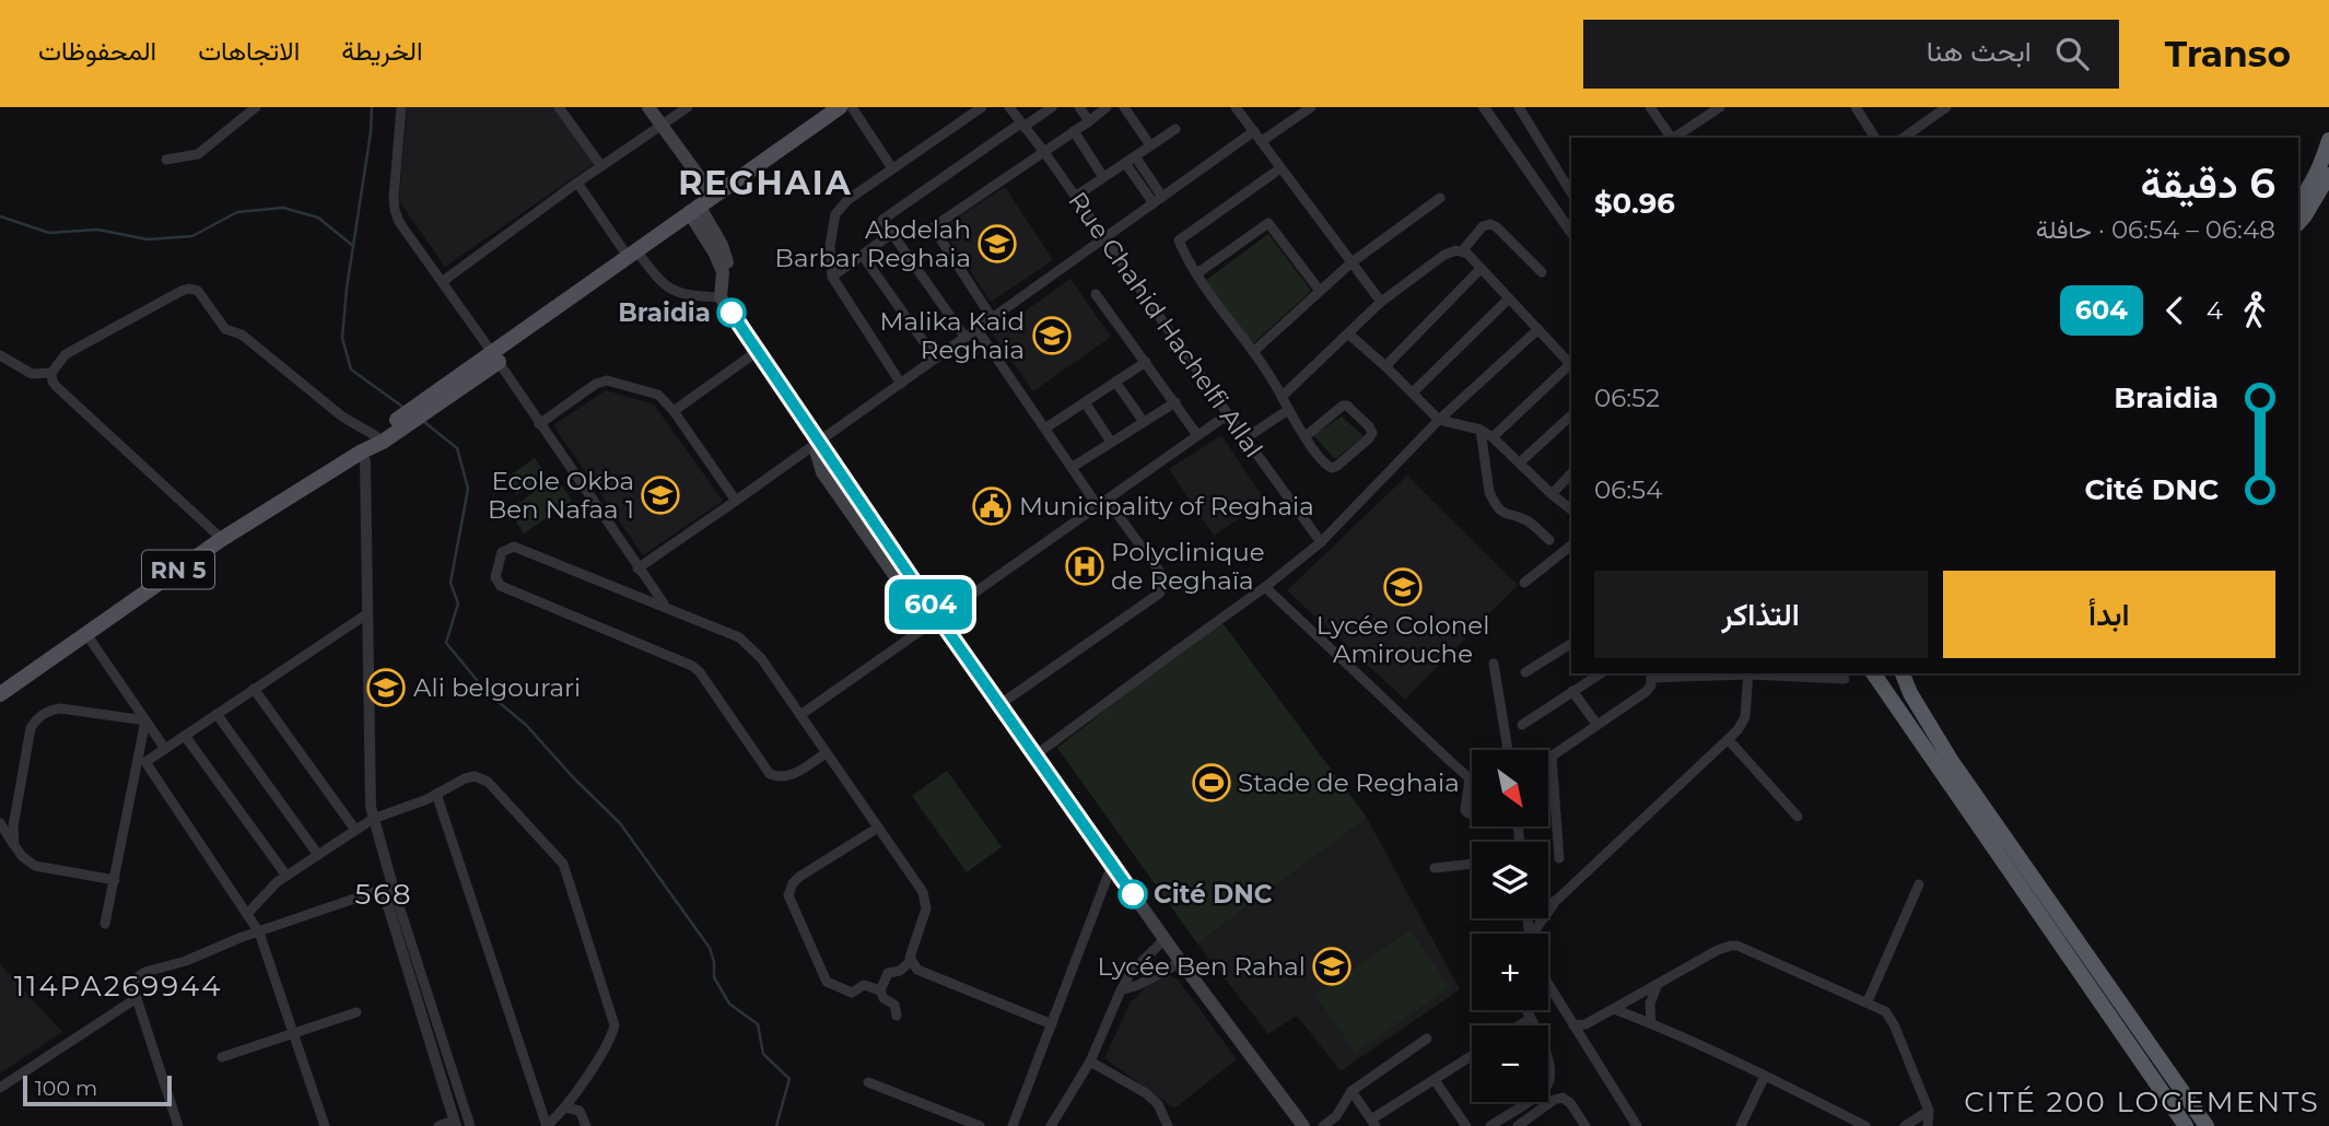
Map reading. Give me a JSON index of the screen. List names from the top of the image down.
{
  "streets": {
    "main road": ["RN 5"],
    "street": ["Rue Chahid Hachelfi Allal"]
  },
  "districts": [
    "REGHAIA",
    "568",
    "114PA269944",
    "CITÉ 200 LOGEMENTS"
  ],
  "places": {
    "school or university": [
      "Abdelah Barbar Reghaia",
      "Malika Kaid Reghaia",
      "Ecole Okba Ben Nafaa 1",
      "Lycée Colonel Amirouche",
      "Ali belgourari",
      "Lycée Ben Rahal"
    ],
    "other": ["Braidia", "Cité DNC"],
    "public building": ["Municipality of Reghaia"],
    "hospital": ["Polyclinique de Reghaïa"],
    "sports": ["Stade de Reghaia"]
  },
  "lines": ["bus line 604"],
  "scale_bar": "100 m",
  "north": "bottom right",
  "page": {
    "header": "Transo",
    "search": "ابحث هنا",
    "nav": ["الخريطة", "الاتجاهات", "المحفوظات"],
    "on_map": "604",
    "heading": ["6 دقيقة", "06:48 – 06:54 · حافلة", "$0.96"],
    "legs": ["4", "604"],
    "list": [
      {
        "name": "Braidia",
        "value": "06:52"
      },
      {
        "name": "Cité DNC",
        "value": "06:54"
      }
    ],
    "buttons": ["ابدأ", "التذاكر"],
    "map_buttons": ["+", "−"],
    "scale": "100 m"
  }
}
